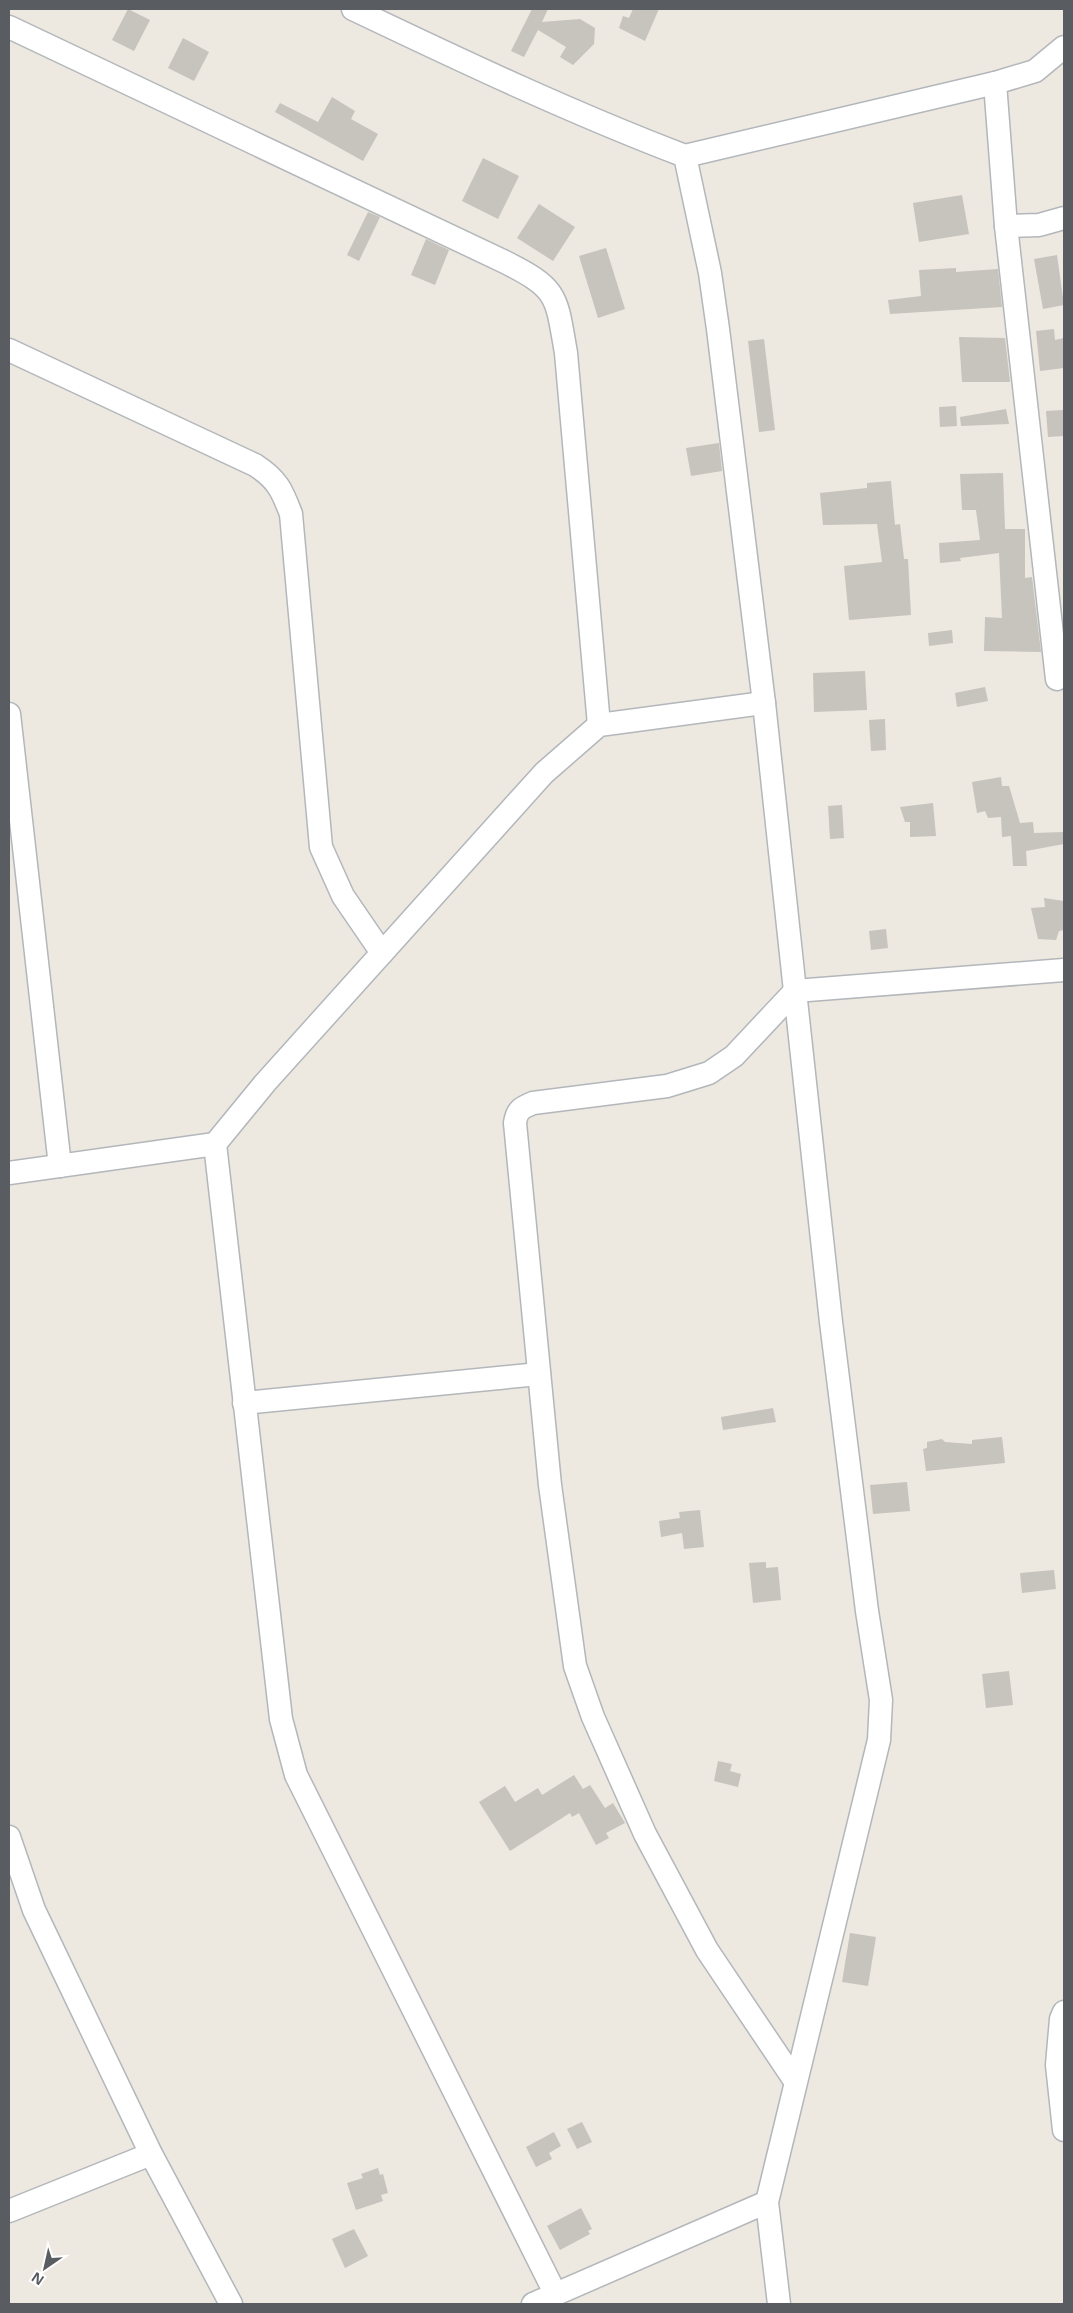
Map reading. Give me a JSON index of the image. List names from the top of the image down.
{
  "north": "bottom left"
}
